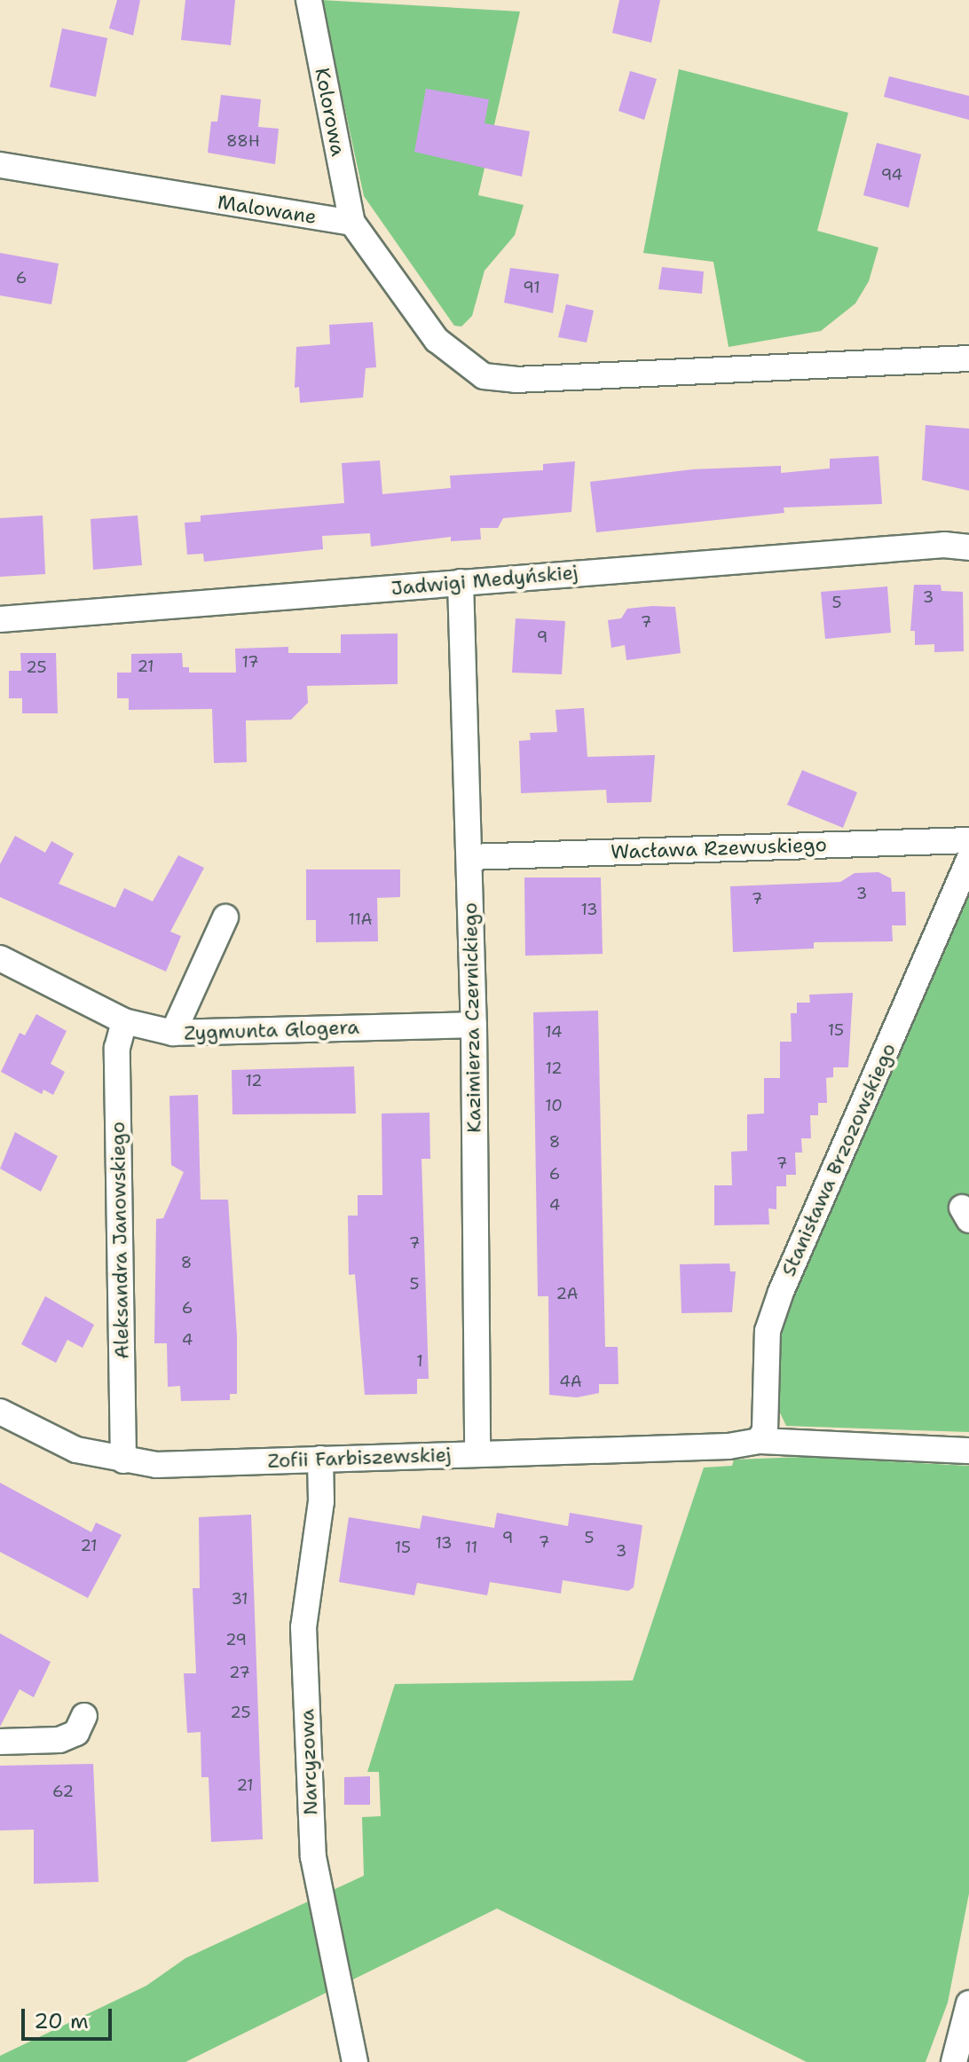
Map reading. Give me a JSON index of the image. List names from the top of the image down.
{
  "streets": {
    "street": [
      "Kolorowa",
      "Malowane",
      "Jadwigi Medyńskiej",
      "Wacława Rzewuskiego",
      "Kazimierza Czernickiego",
      "Zygmunta Glogera",
      "Stanisława Brzozowskiego",
      "Aleksandra Janowskiego",
      "Zofii Farbiszewskiej",
      "Narcyzowa"
    ]
  },
  "crossings": [
    ["Kolorowa", "Malowane"],
    ["Jadwigi Medyńskiej", "Kazimierza Czernickiego"],
    ["Wacława Rzewuskiego", "Kazimierza Czernickiego"],
    ["Kazimierza Czernickiego", "Zygmunta Glogera"],
    ["Kazimierza Czernickiego", "Zofii Farbiszewskiej"],
    ["Zygmunta Glogera", "Aleksandra Janowskiego"],
    ["Stanisława Brzozowskiego", "Zofii Farbiszewskiej"],
    ["Aleksandra Janowskiego", "Zofii Farbiszewskiej"],
    ["Zofii Farbiszewskiej", "Narcyzowa"]
  ],
  "house_numbers": [
    "88H",
    "94",
    "6",
    "91",
    "3",
    "5",
    "7",
    "9",
    "17",
    "21",
    "25",
    "3",
    "7",
    "13",
    "11A",
    "15",
    "14",
    "12",
    "12",
    "10",
    "8",
    "7",
    "6",
    "4",
    "7",
    "8",
    "5",
    "2A",
    "6",
    "4",
    "1",
    "4A",
    "9",
    "5",
    "7",
    "13",
    "21",
    "15",
    "11",
    "3",
    "31",
    "29",
    "27",
    "25",
    "21",
    "62"
  ],
  "scale_bar": "20 m"
}
